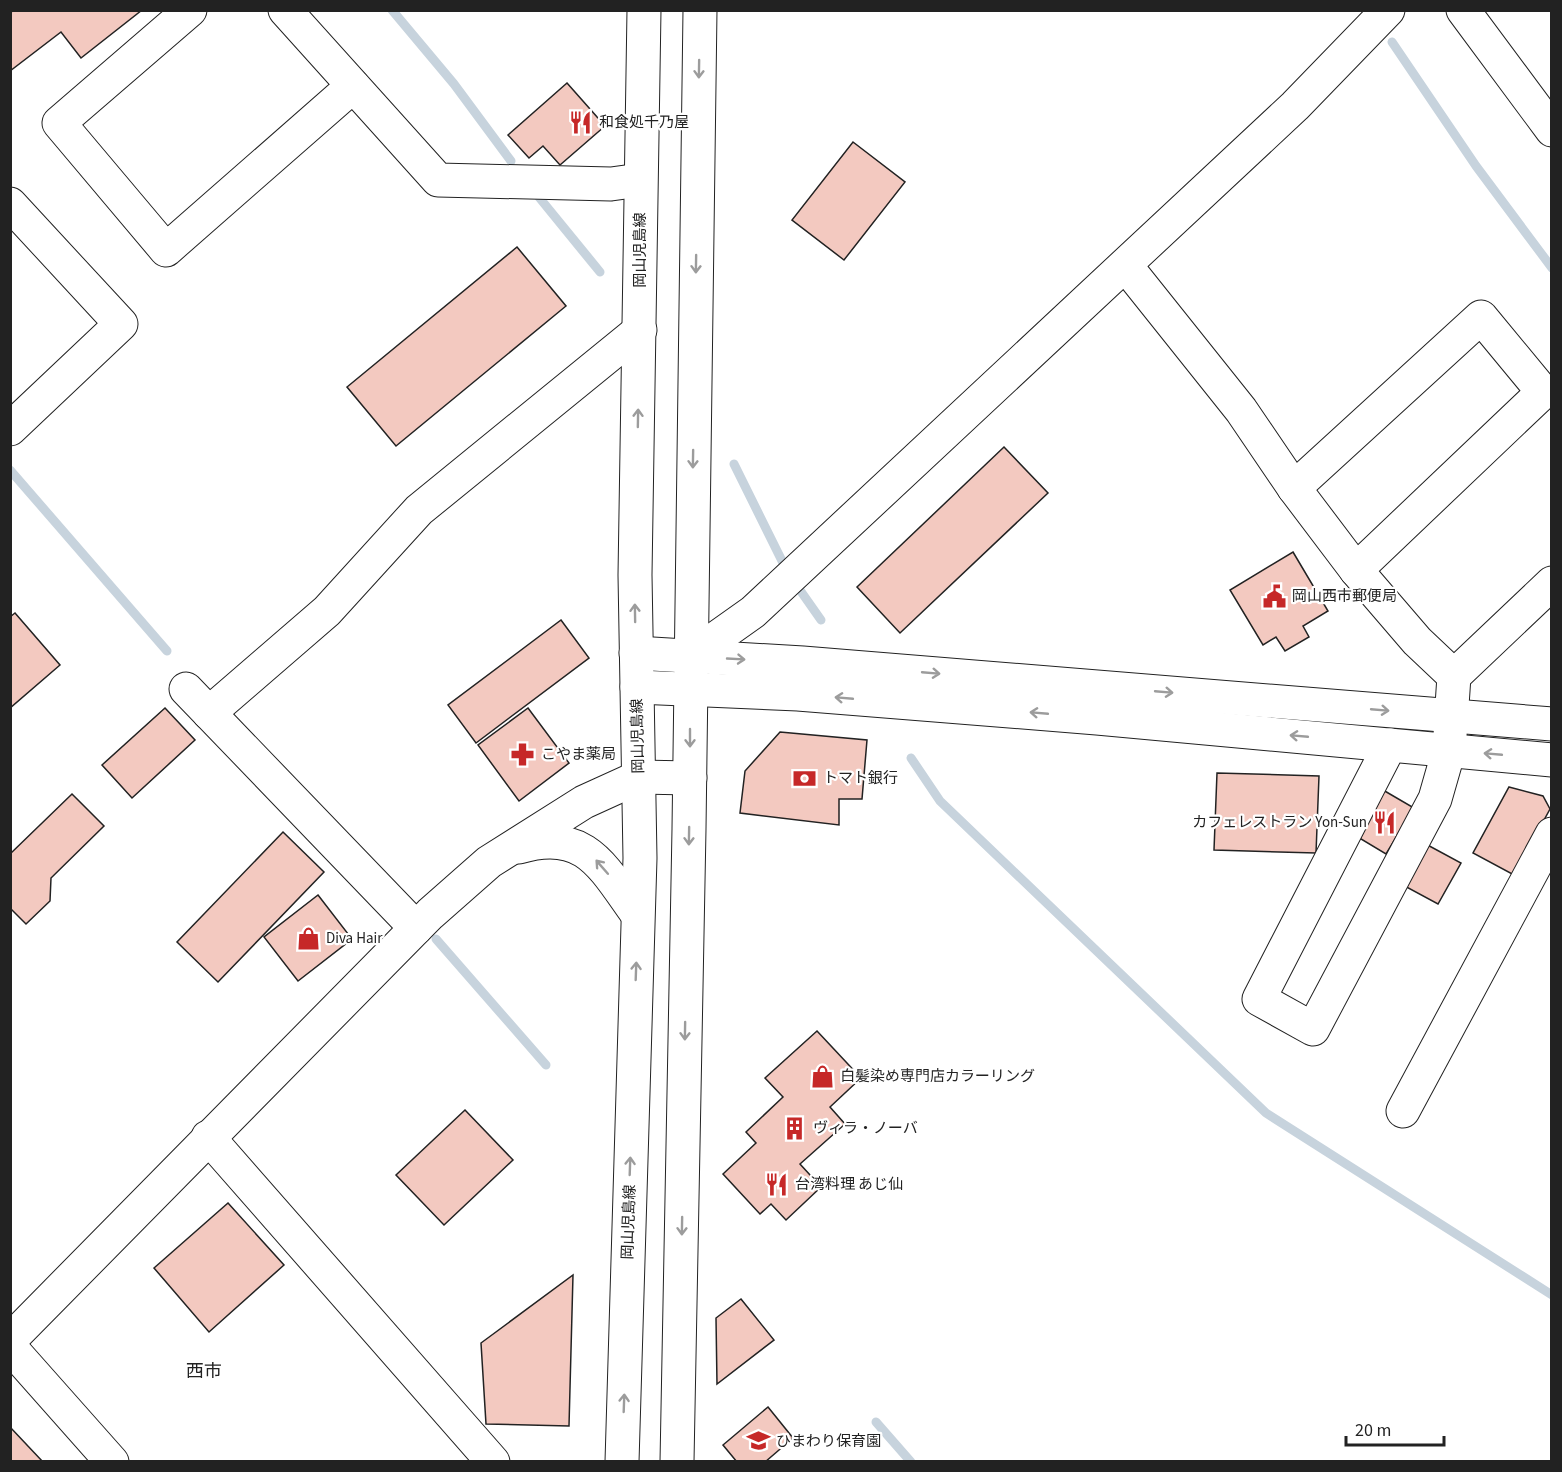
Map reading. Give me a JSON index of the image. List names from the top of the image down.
{
  "streets": {
    "street": ["岡山児島線"]
  },
  "districts": ["西市"],
  "places": {
    "restaurant": ["和食処千乃屋", "カフェレストラン Yon-Sun", "台湾料理 あじ仙"],
    "public building": ["岡山西市郵便局"],
    "pharmacy": ["こやま薬局"],
    "bank": ["トマト銀行"],
    "shop": ["Diva Hair", "白髪染め専門店カラーリング"],
    "building": ["ヴィラ・ノーバ"],
    "school or university": ["ひまわり保育園"]
  },
  "scale_bar": "20 m"
}
